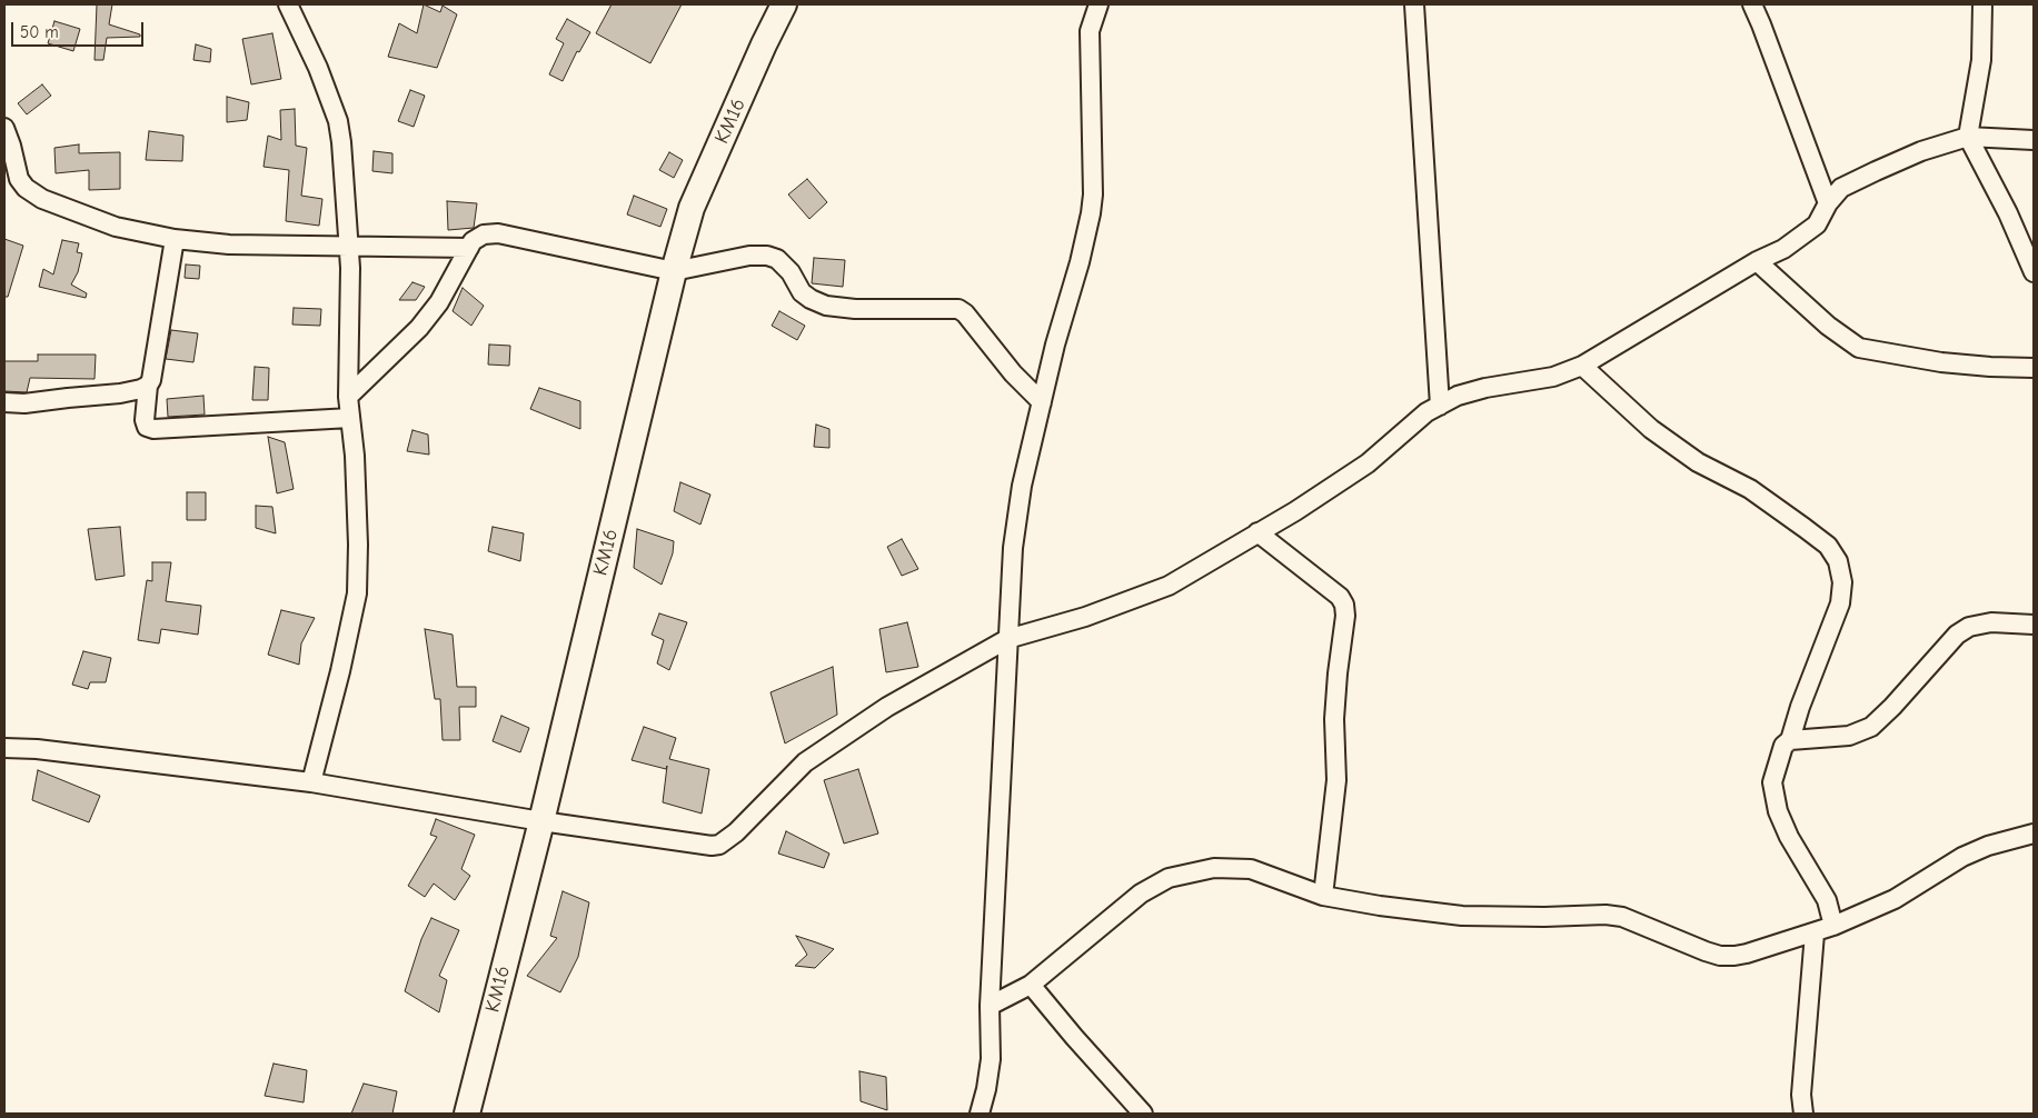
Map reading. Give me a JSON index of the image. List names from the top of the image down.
{
  "streets": {
    "street": ["KM16"]
  },
  "scale_bar": "50 m"
}
